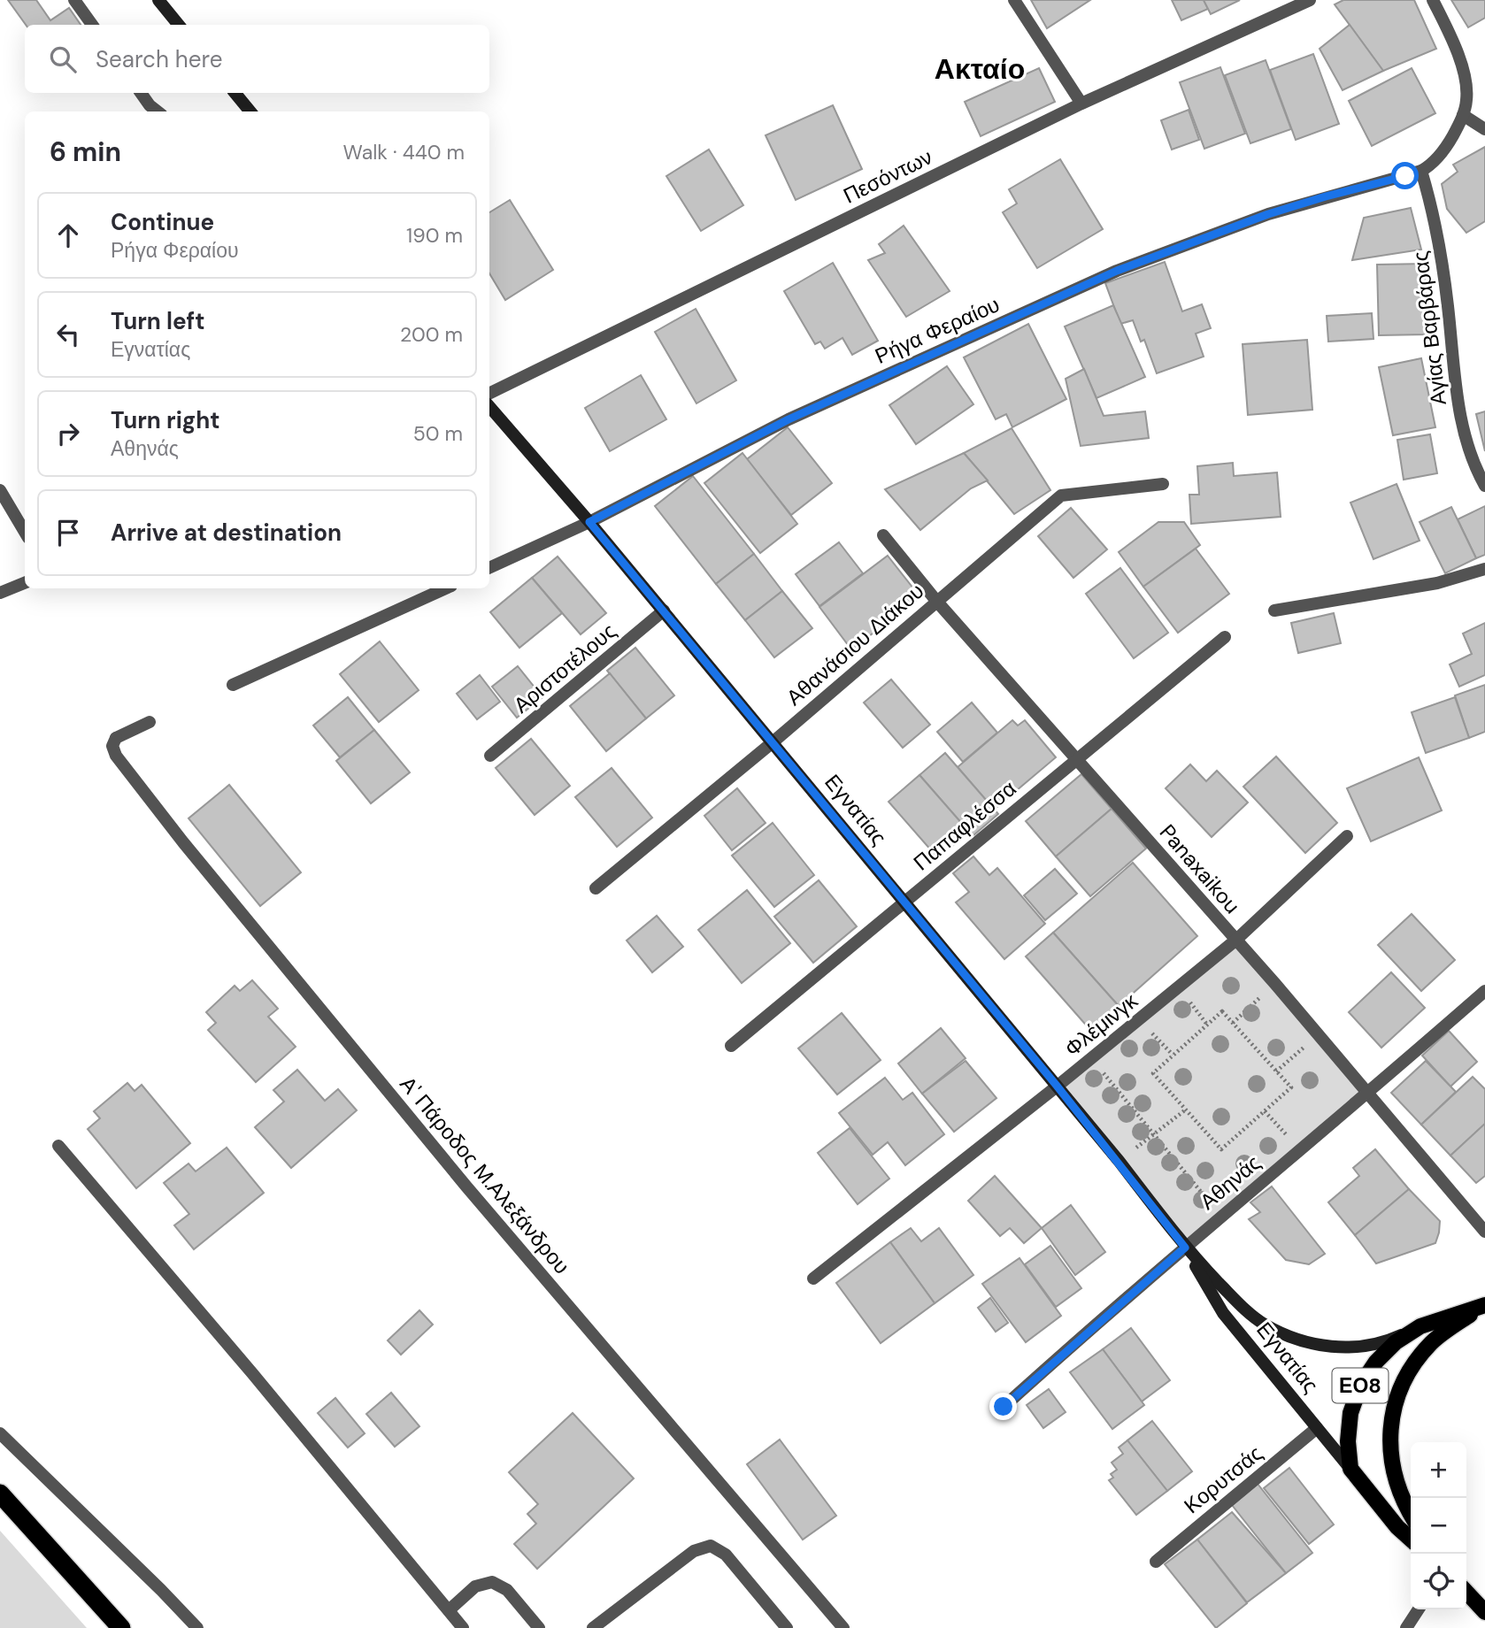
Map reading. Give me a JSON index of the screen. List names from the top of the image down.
{
  "streets": {
    "main road": ["Εγνατίας", "ΕΟ8"],
    "street": [
      "Πεσόντων",
      "Αγίας Βαρβάρας",
      "Ρήγα Φεραίου",
      "Αθανάσιου Διάκου",
      "Αριστοτέλους",
      "Παπαφλέσσα",
      "Panaxaikou",
      "Φλέμινγκ",
      "Α' Πάροδος Μ.Αλεξάνδρου",
      "Αθηνάς",
      "Κορυτσάς"
    ]
  },
  "crossings": [
    ["Αγίας Βαρβάρας", "Ρήγα Φεραίου"],
    ["Ρήγα Φεραίου", "Εγνατίας"],
    ["Αθανάσιου Διάκου", "Εγνατίας"],
    ["Αθανάσιου Διάκου", "Panaxaikou"],
    ["Αριστοτέλους", "Εγνατίας"],
    ["Εγνατίας", "Παπαφλέσσα"],
    ["Εγνατίας", "Φλέμινγκ"],
    ["Εγνατίας", "Αθηνάς"],
    ["Εγνατίας", "ΕΟ8"],
    ["Εγνατίας", "Κορυτσάς"],
    ["Παπαφλέσσα", "Panaxaikou"],
    ["Panaxaikou", "Φλέμινγκ"],
    ["Panaxaikou", "Αθηνάς"]
  ],
  "districts": ["Ακταίο"],
  "page": {
    "search": "Search here",
    "heading": ["6 min", "Walk · 440 m"],
    "list": [
      ["Continue", "Ρήγα Φεραίου", "190 m"],
      ["Turn left", "Εγνατίας", "200 m"],
      ["Turn right", "Αθηνάς", "50 m"],
      "Arrive at destination"
    ],
    "map_buttons": ["+", "−"]
  }
}
